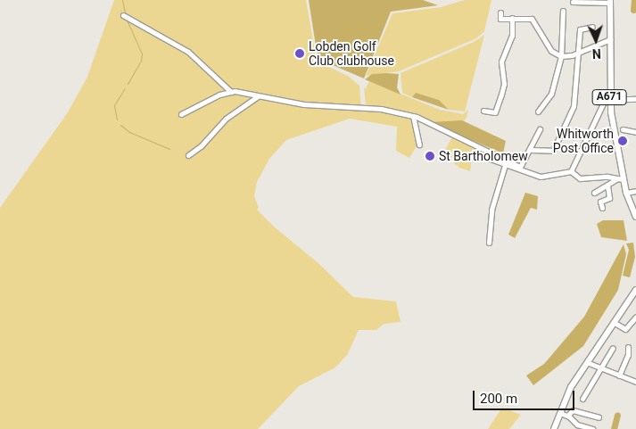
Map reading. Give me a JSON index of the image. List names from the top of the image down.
{
  "streets": {
    "main road": ["A671"]
  },
  "places": ["Lobden Golf Club clubhouse", "Whitworth Post Office", "St Bartholomew"],
  "scale_bar": "200 m",
  "north": "bottom"
}
